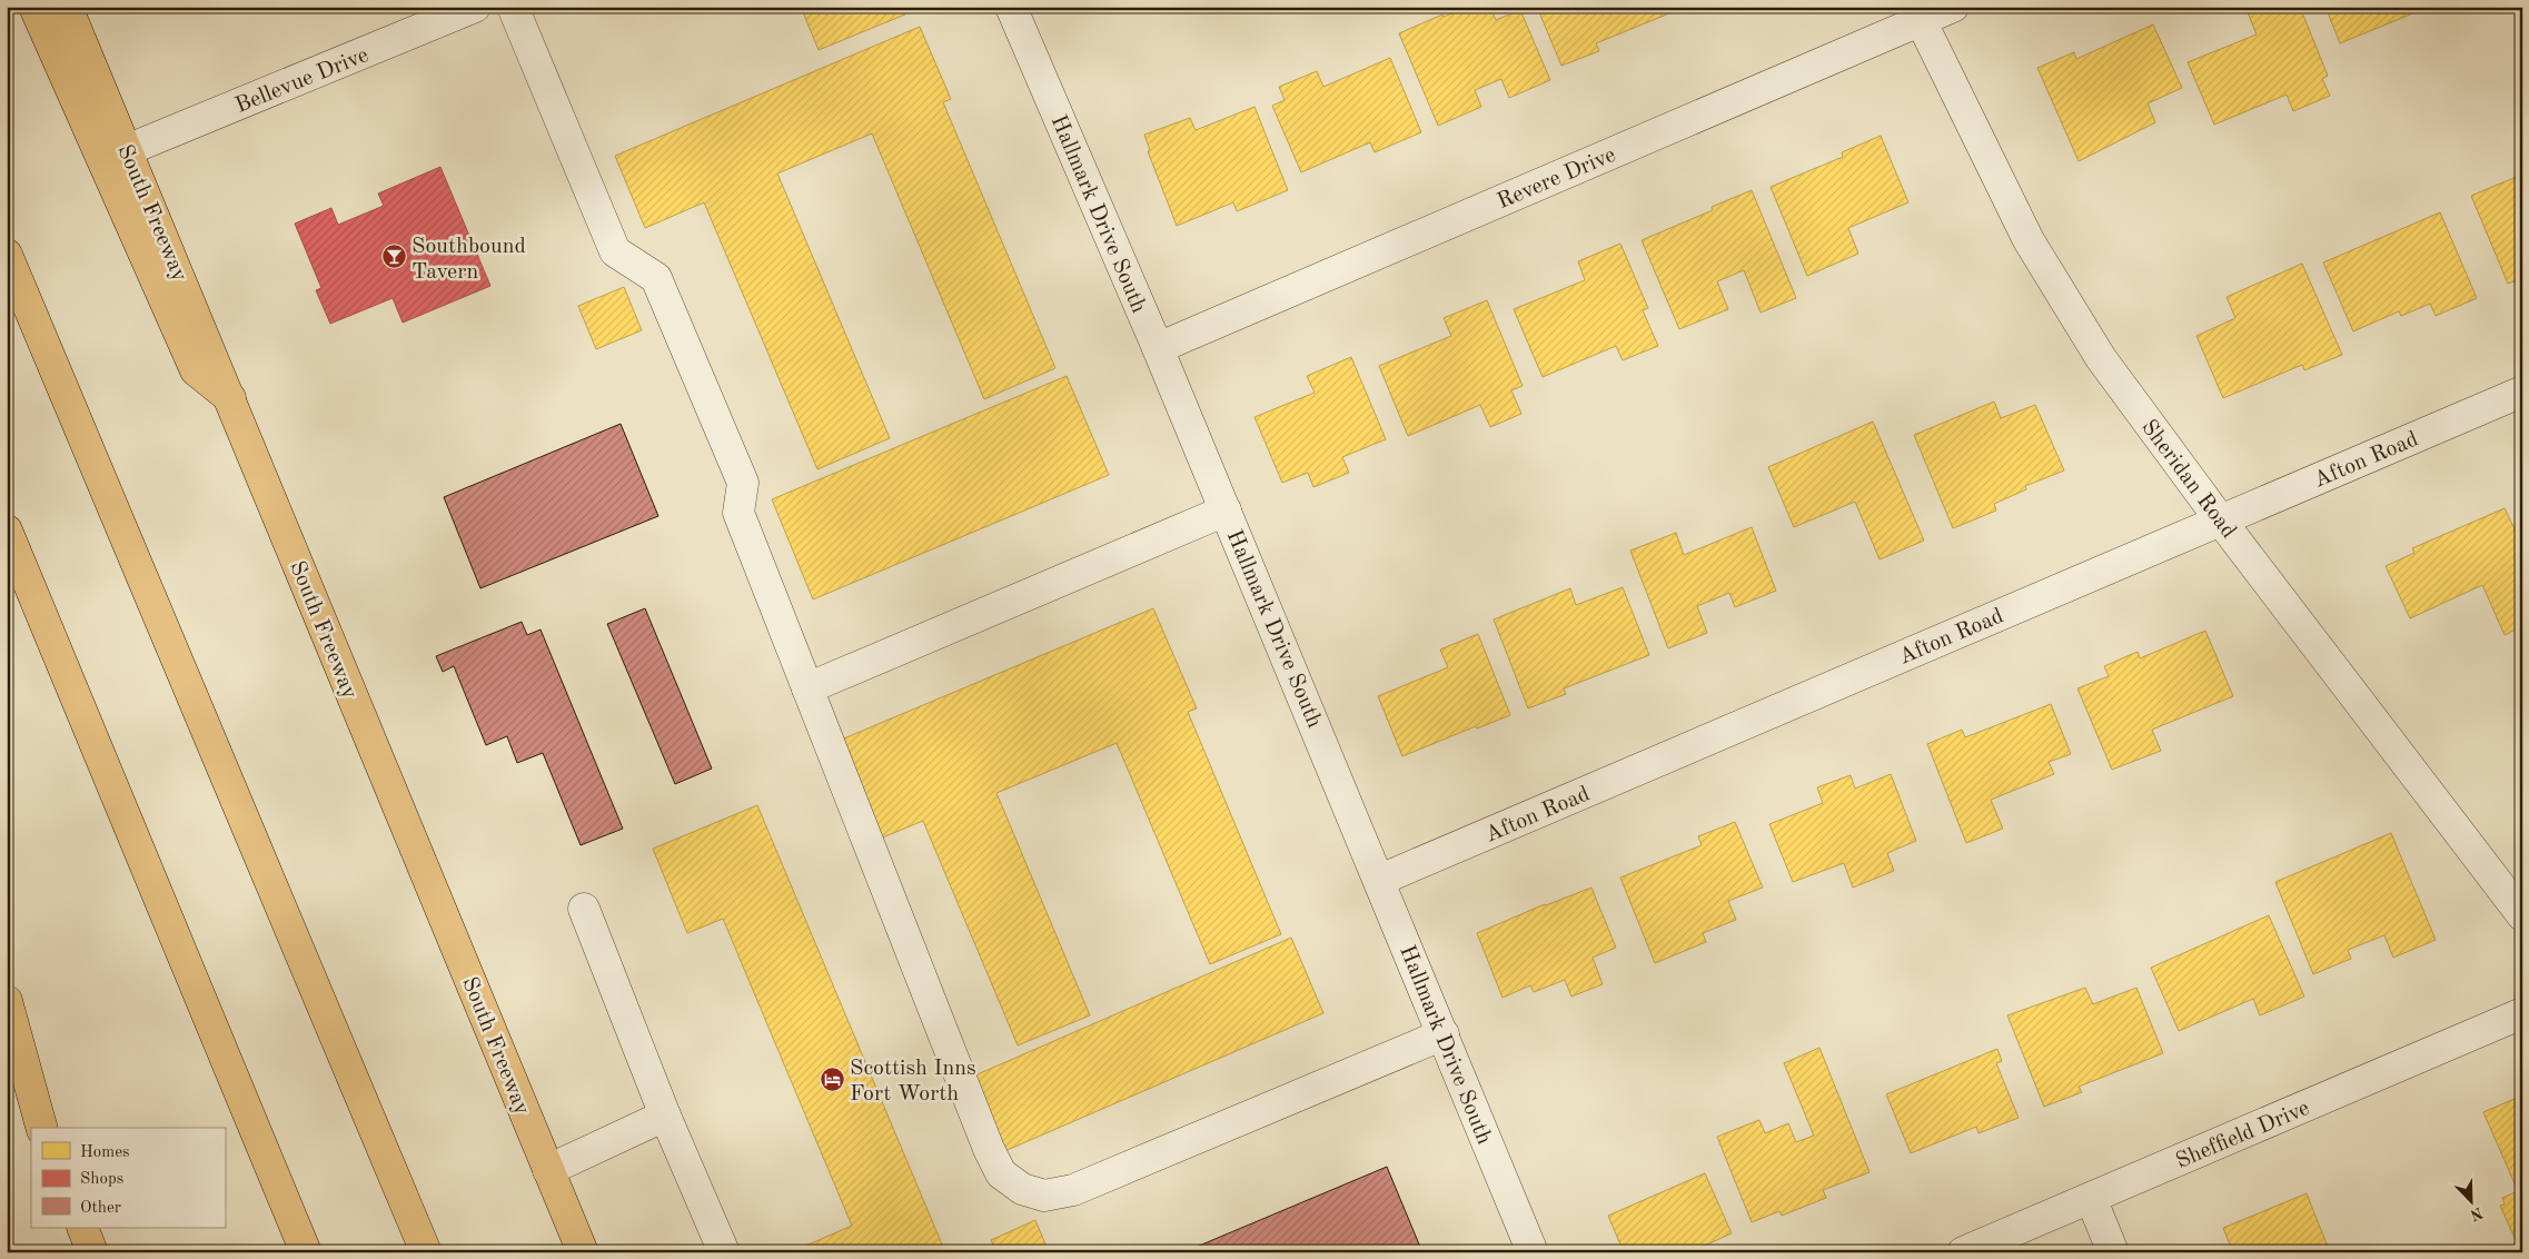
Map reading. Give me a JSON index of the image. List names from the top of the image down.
{
  "streets": {
    "main road": ["South Freeway"],
    "street": [
      "Bellevue Drive",
      "Revere Drive",
      "Hallmark Drive South",
      "Afton Road",
      "Sheridan Road",
      "Sheffield Drive"
    ]
  },
  "crossings": [
    ["Bellevue Drive", "South Freeway"],
    ["Revere Drive", "Hallmark Drive South"],
    ["Revere Drive", "Sheridan Road"],
    ["Hallmark Drive South", "Afton Road"],
    ["Afton Road", "Sheridan Road"]
  ],
  "places": {
    "bar": ["Southbound Tavern"],
    "hotel": ["Scottish Inns Fort Worth"]
  },
  "legend": ["Homes", "Shops", "Other"],
  "north": "bottom right"
}
